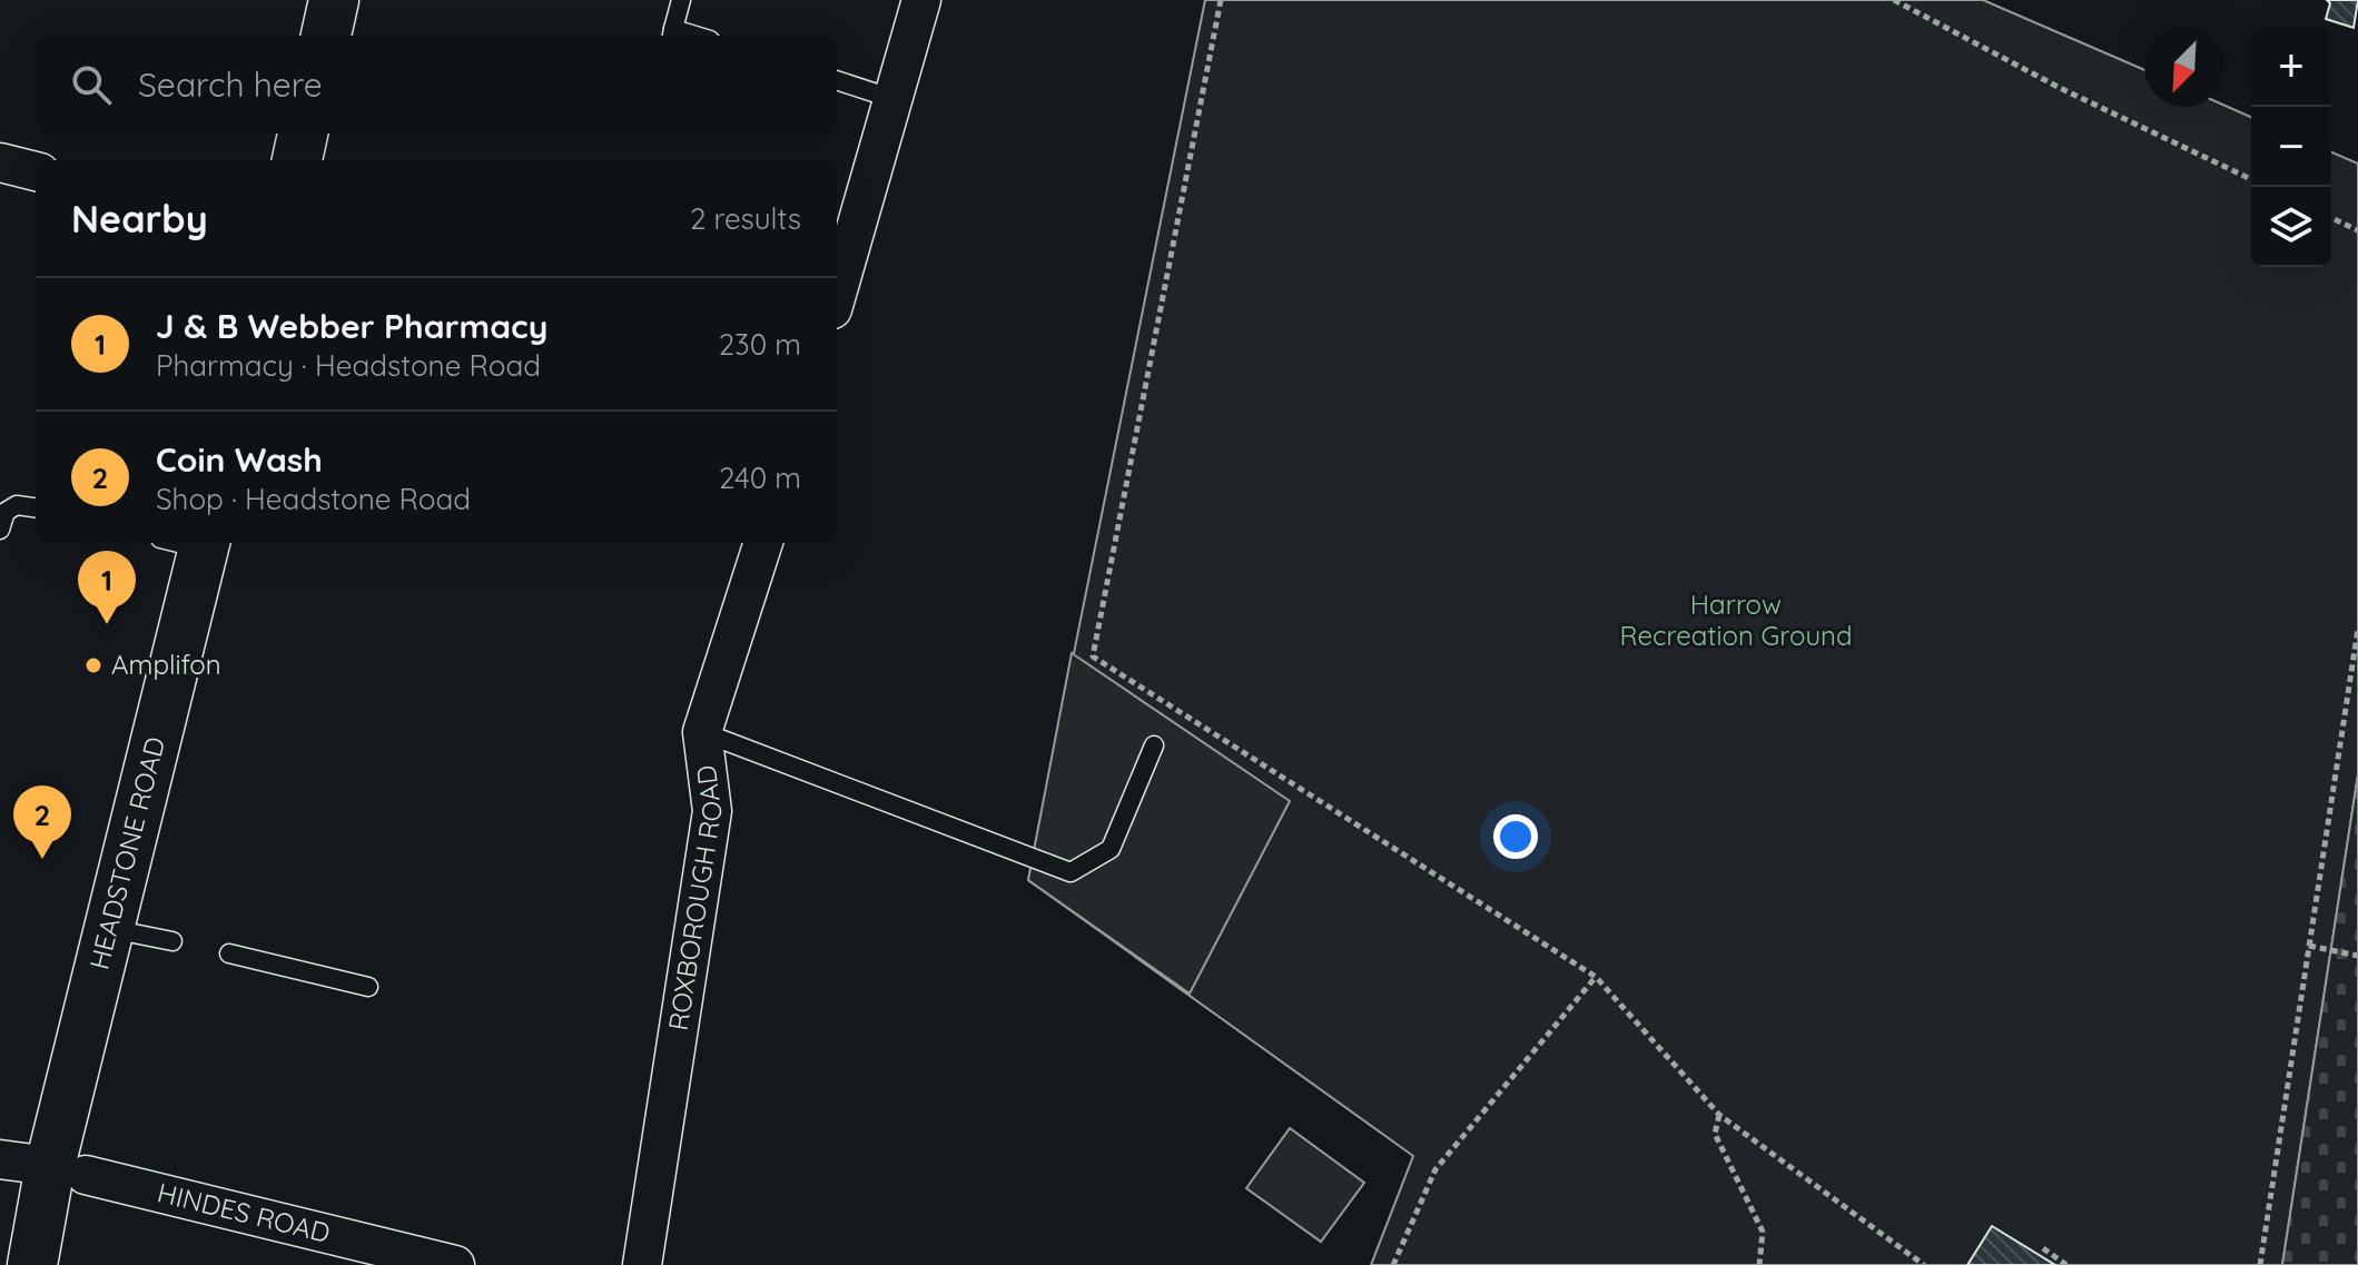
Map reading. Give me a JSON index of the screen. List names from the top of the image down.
{
  "streets": {
    "street": ["HEADSTONE ROAD", "ROXBOROUGH ROAD", "HINDES ROAD"]
  },
  "crossings": [
    ["HEADSTONE ROAD", "HINDES ROAD"]
  ],
  "parks": ["Harrow Recreation Ground"],
  "places": ["Amplifon"],
  "north": "bottom left",
  "page": {
    "map_buttons": ["+", "−"],
    "search": "Search here",
    "heading": ["Nearby", "2 results"],
    "list": [
      {
        "mark": "1",
        "name": "J & B Webber Pharmacy",
        "note": "Pharmacy · Headstone Road",
        "value": "230 m"
      },
      {
        "mark": "2",
        "name": "Coin Wash",
        "note": "Shop · Headstone Road",
        "value": "240 m"
      }
    ],
    "pins": ["1", "2"]
  }
}
